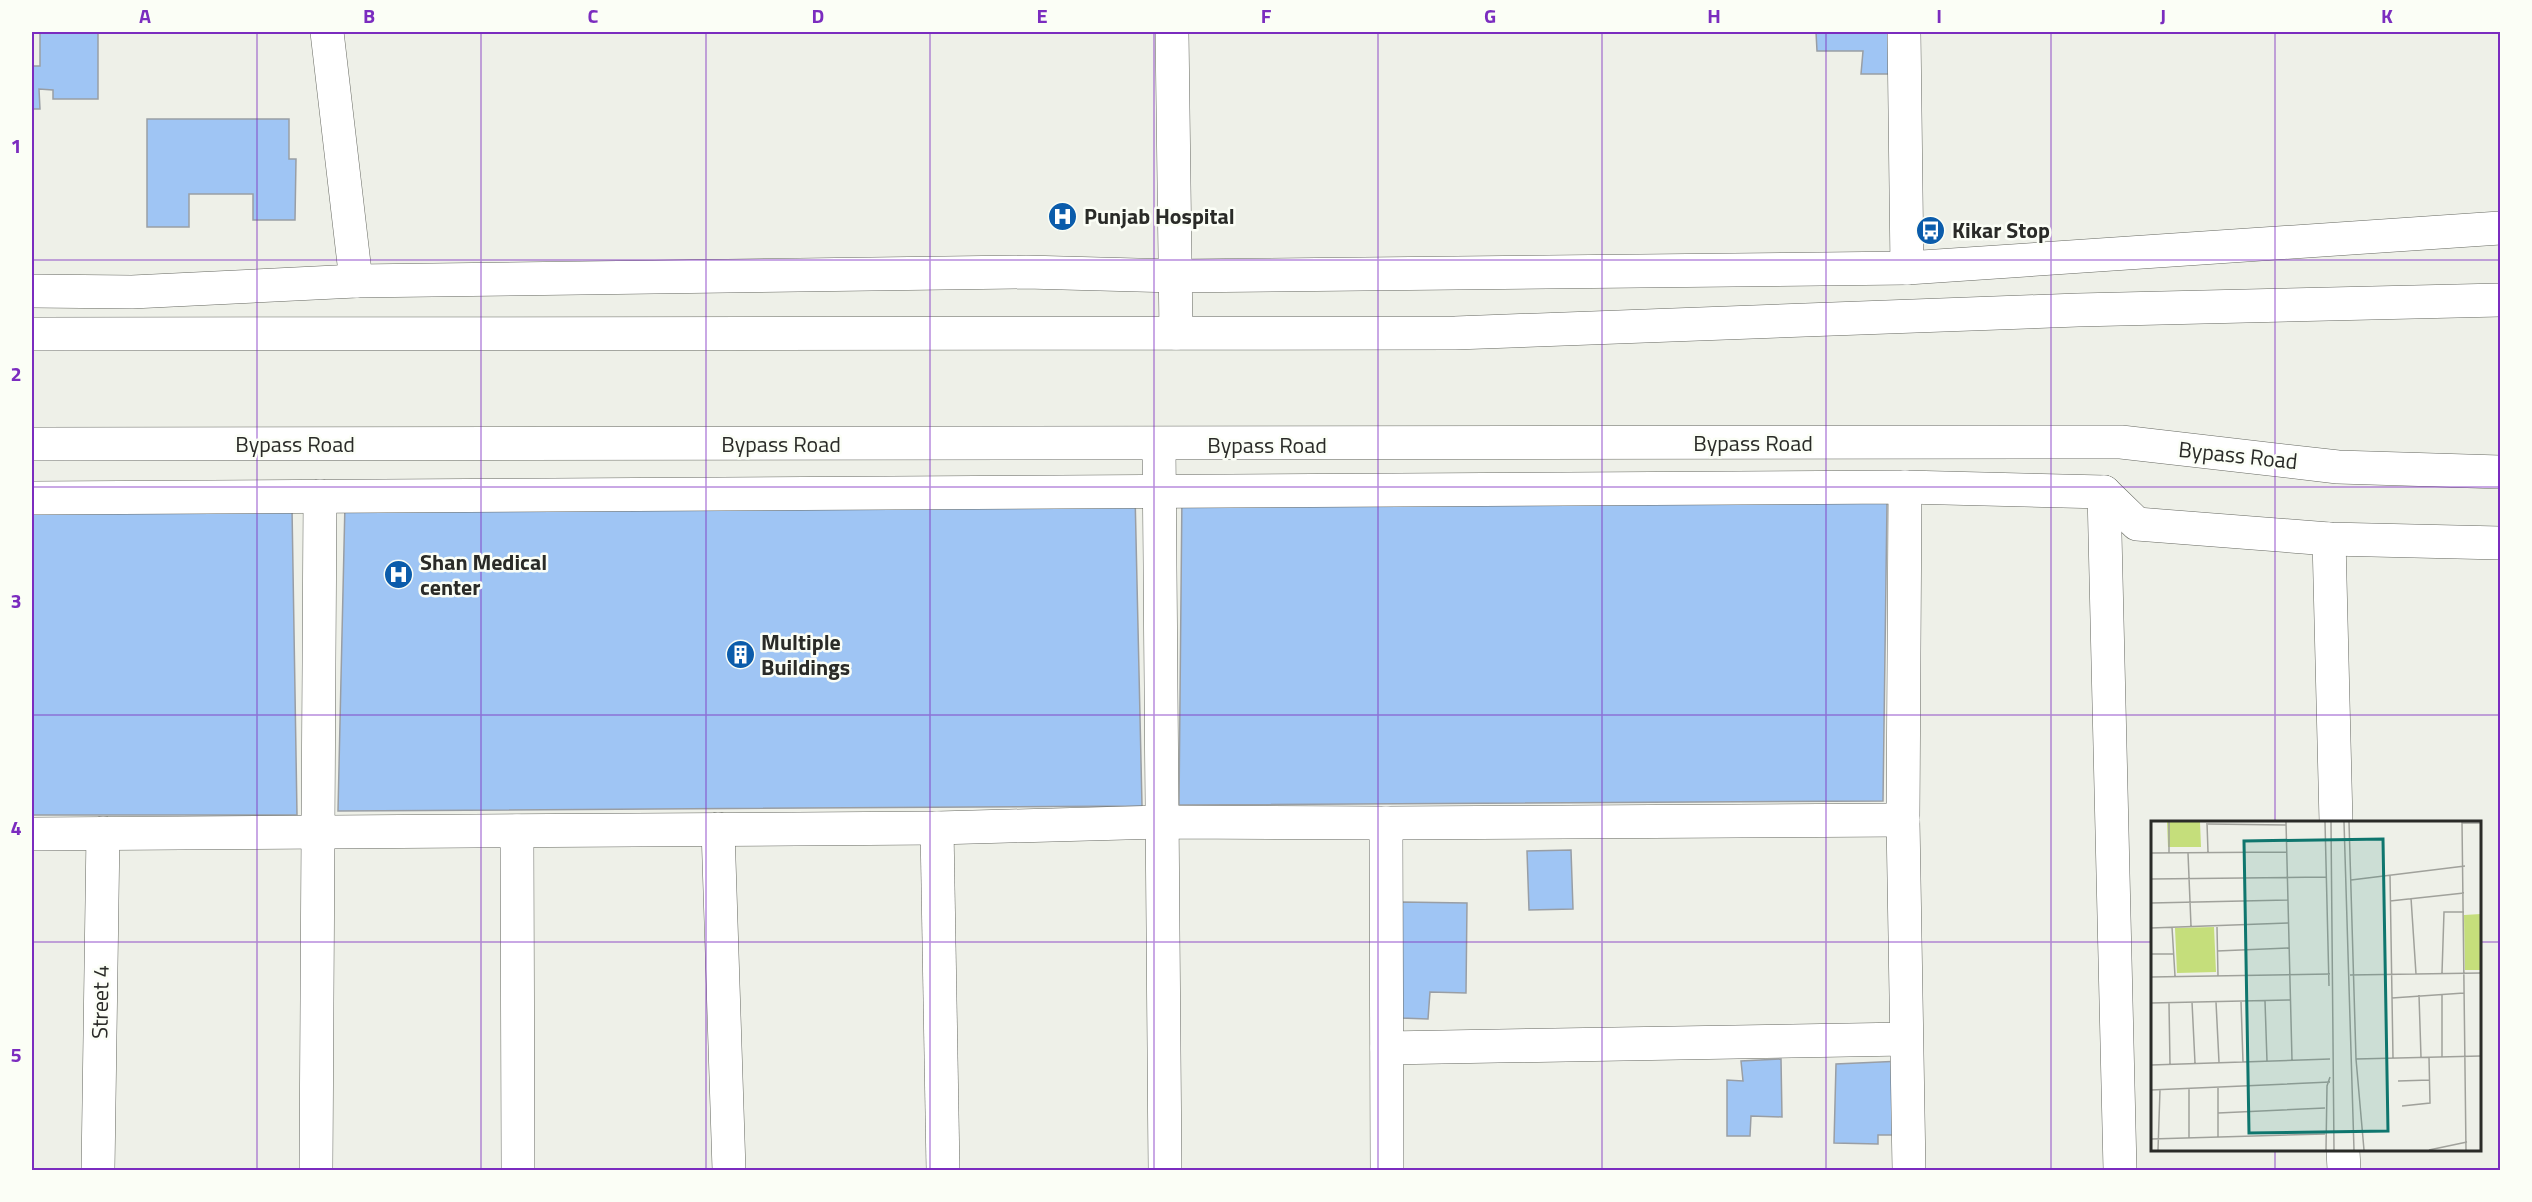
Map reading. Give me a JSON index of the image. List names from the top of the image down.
{
  "streets": {
    "street": ["Bypass Road", "Street 4"]
  },
  "places": {
    "hospital": ["Punjab Hospital", "Shan Medical center"],
    "bus stop": ["Kikar Stop"],
    "building": ["Multiple Buildings"]
  },
  "grid": {
    "columns": [
      "A",
      "B",
      "C",
      "D",
      "E",
      "F",
      "G",
      "H",
      "I",
      "J",
      "K"
    ],
    "rows": [
      "1",
      "2",
      "3",
      "4",
      "5"
    ]
  }
}
